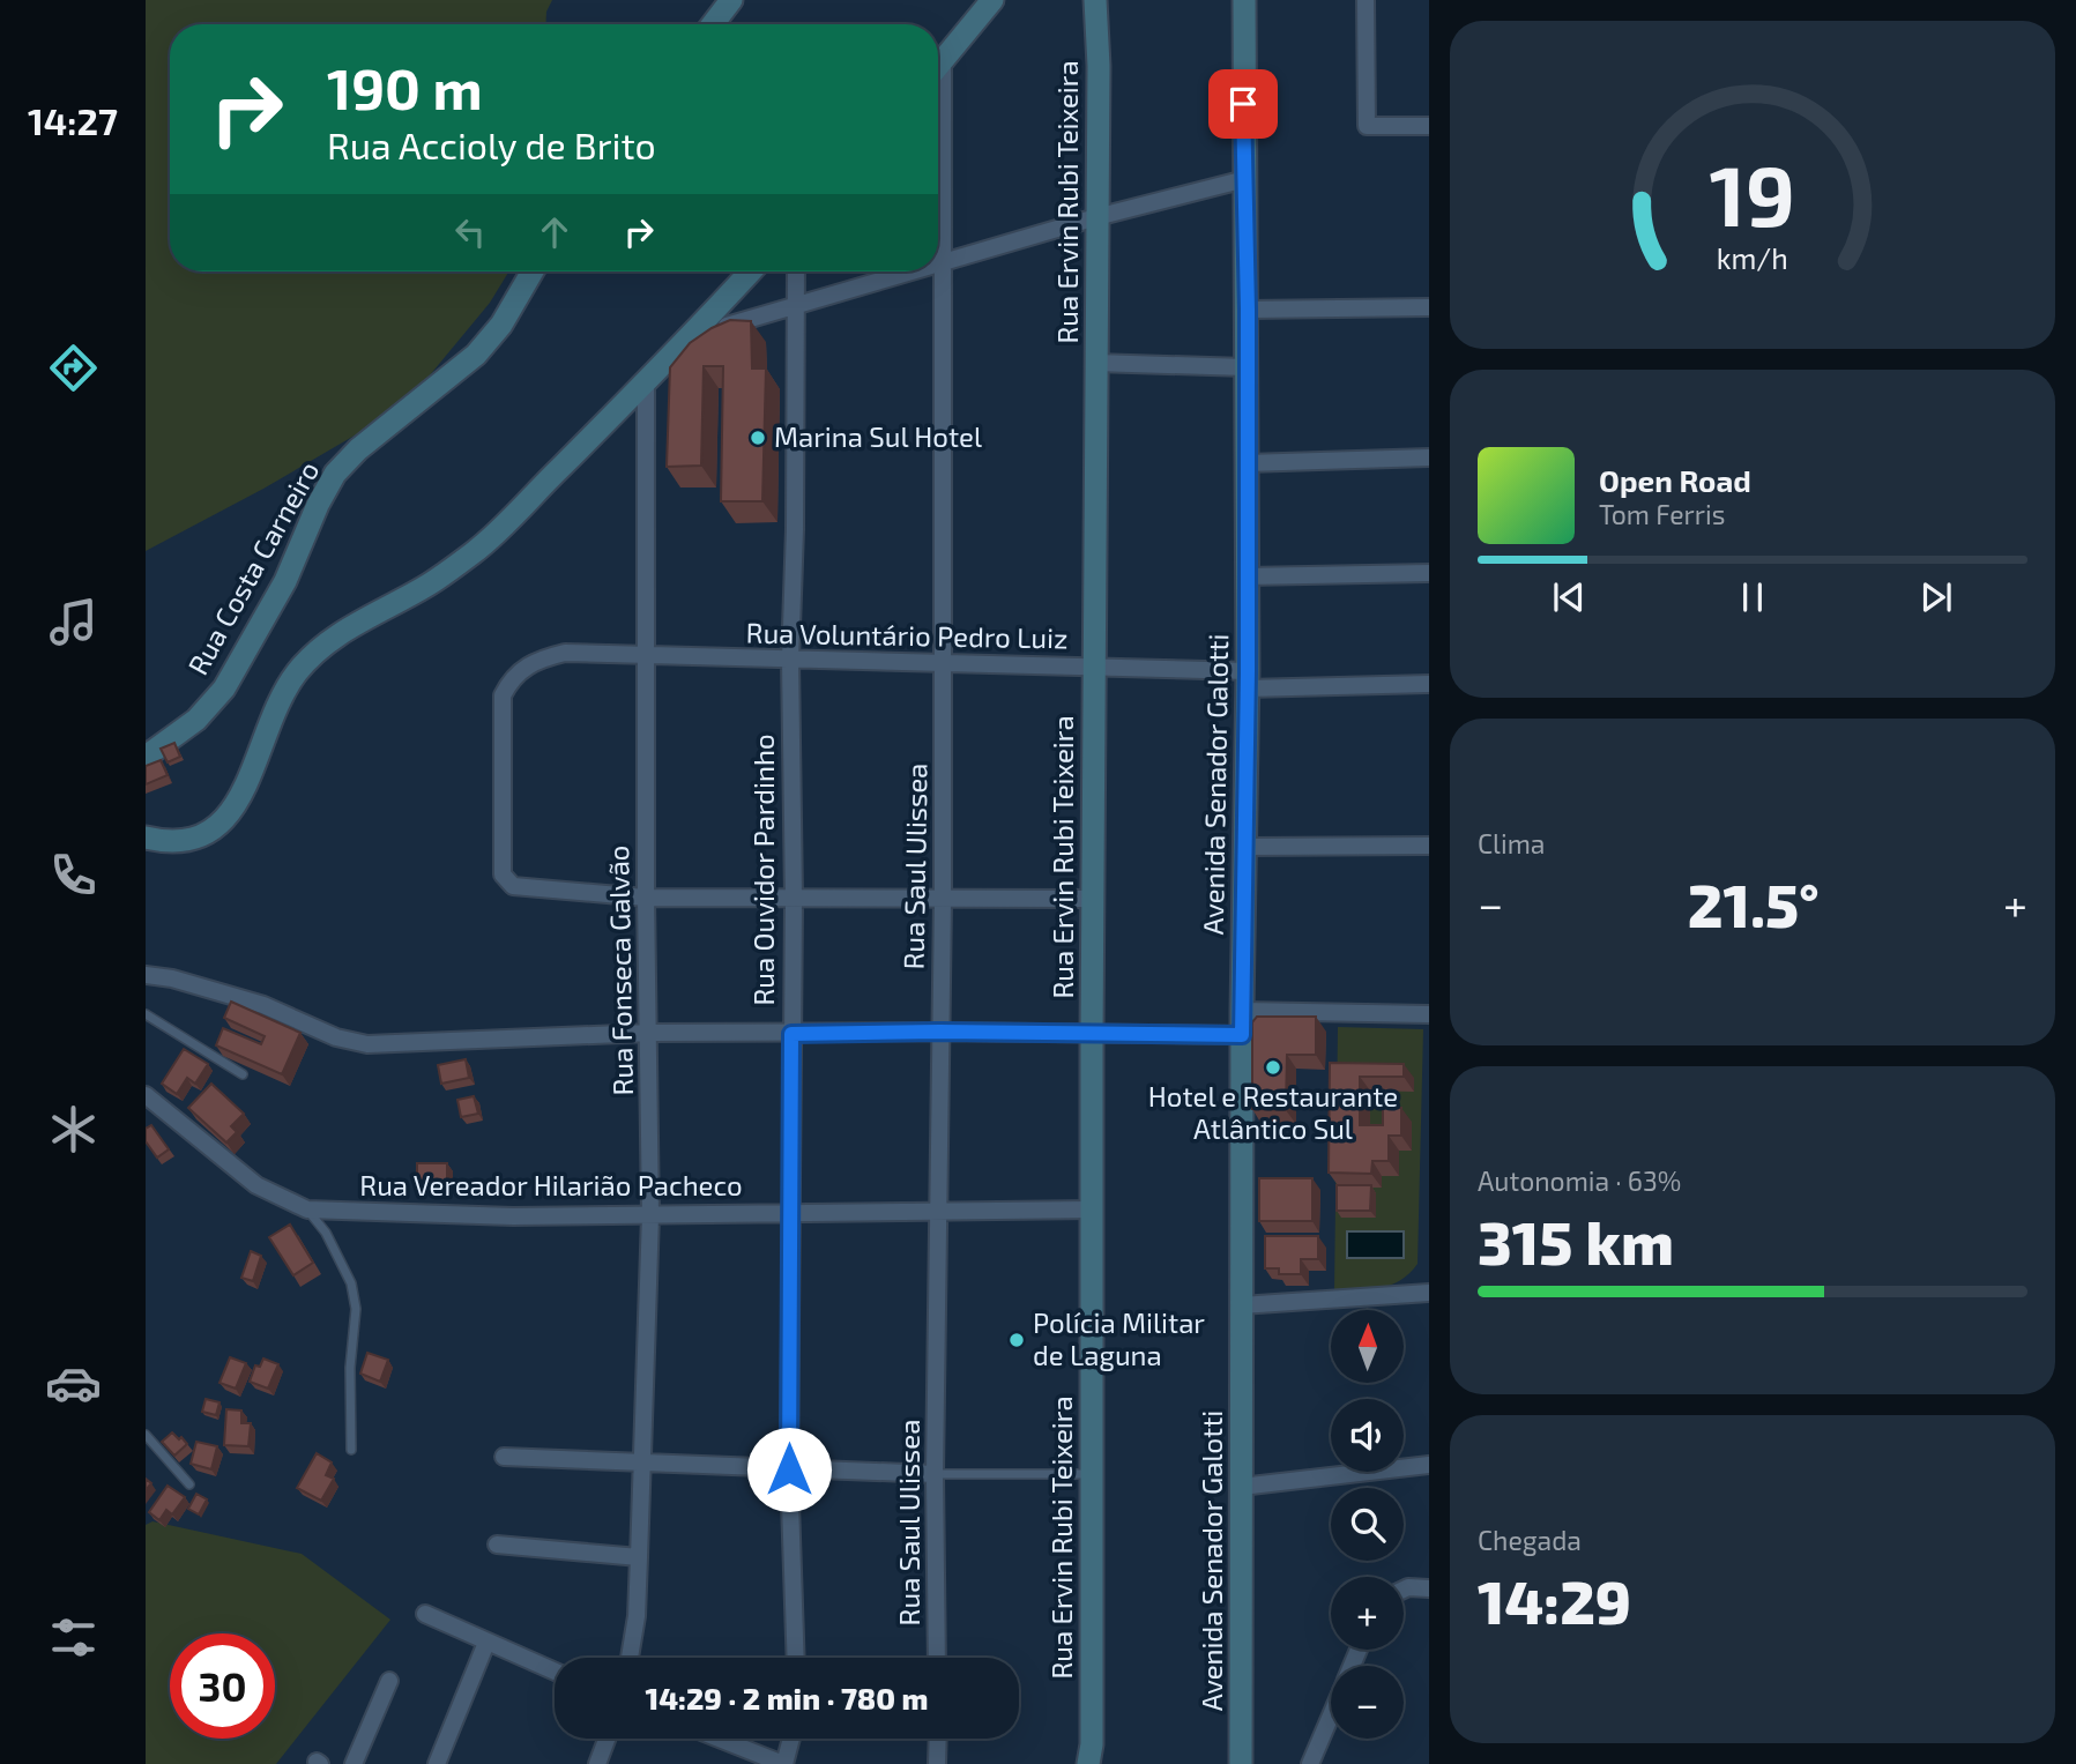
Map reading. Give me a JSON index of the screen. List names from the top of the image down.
{
  "streets": {
    "main road": ["Rua Ervin Rubi Teixeira", "Rua Costa Carneiro", "Avenida Senador Galotti"],
    "street": [
      "Rua Voluntário Pedro Luiz",
      "Rua Saul Ulissea",
      "Rua Ouvidor Pardinho",
      "Rua Fonseca Galvão",
      "Rua Vereador Hilarião Pacheco"
    ]
  },
  "crossings": [
    ["Rua Ervin Rubi Teixeira", "Rua Voluntário Pedro Luiz"],
    ["Rua Ervin Rubi Teixeira", "Rua Vereador Hilarião Pacheco"],
    ["Rua Voluntário Pedro Luiz", "Avenida Senador Galotti"],
    ["Rua Voluntário Pedro Luiz", "Rua Saul Ulissea"],
    ["Rua Voluntário Pedro Luiz", "Rua Ouvidor Pardinho"],
    ["Rua Voluntário Pedro Luiz", "Rua Fonseca Galvão"],
    ["Rua Saul Ulissea", "Rua Vereador Hilarião Pacheco"],
    ["Rua Ouvidor Pardinho", "Rua Vereador Hilarião Pacheco"],
    ["Rua Fonseca Galvão", "Rua Vereador Hilarião Pacheco"]
  ],
  "places": ["Marina Sul Hotel", "Hotel e Restaurante Atlântico Sul", "Polícia Militar de Laguna"],
  "north": "top",
  "page": {
    "tabs": "14:27",
    "turn": ["190 m", "Rua Accioly de Brito"],
    "song": ["Open Road", "Tom Ferris"],
    "tile": [
      "Clima",
      ["Autonomia · 63%", "315 km"],
      ["Chegada", "14:29"]
    ],
    "heat": ["−", "21.5°", "+"],
    "map_buttons": ["+", "−"],
    "limit": "30",
    "trip": "14:29 · 2 min · 780 m",
    "gauge": ["19", "km/h"]
  }
}
